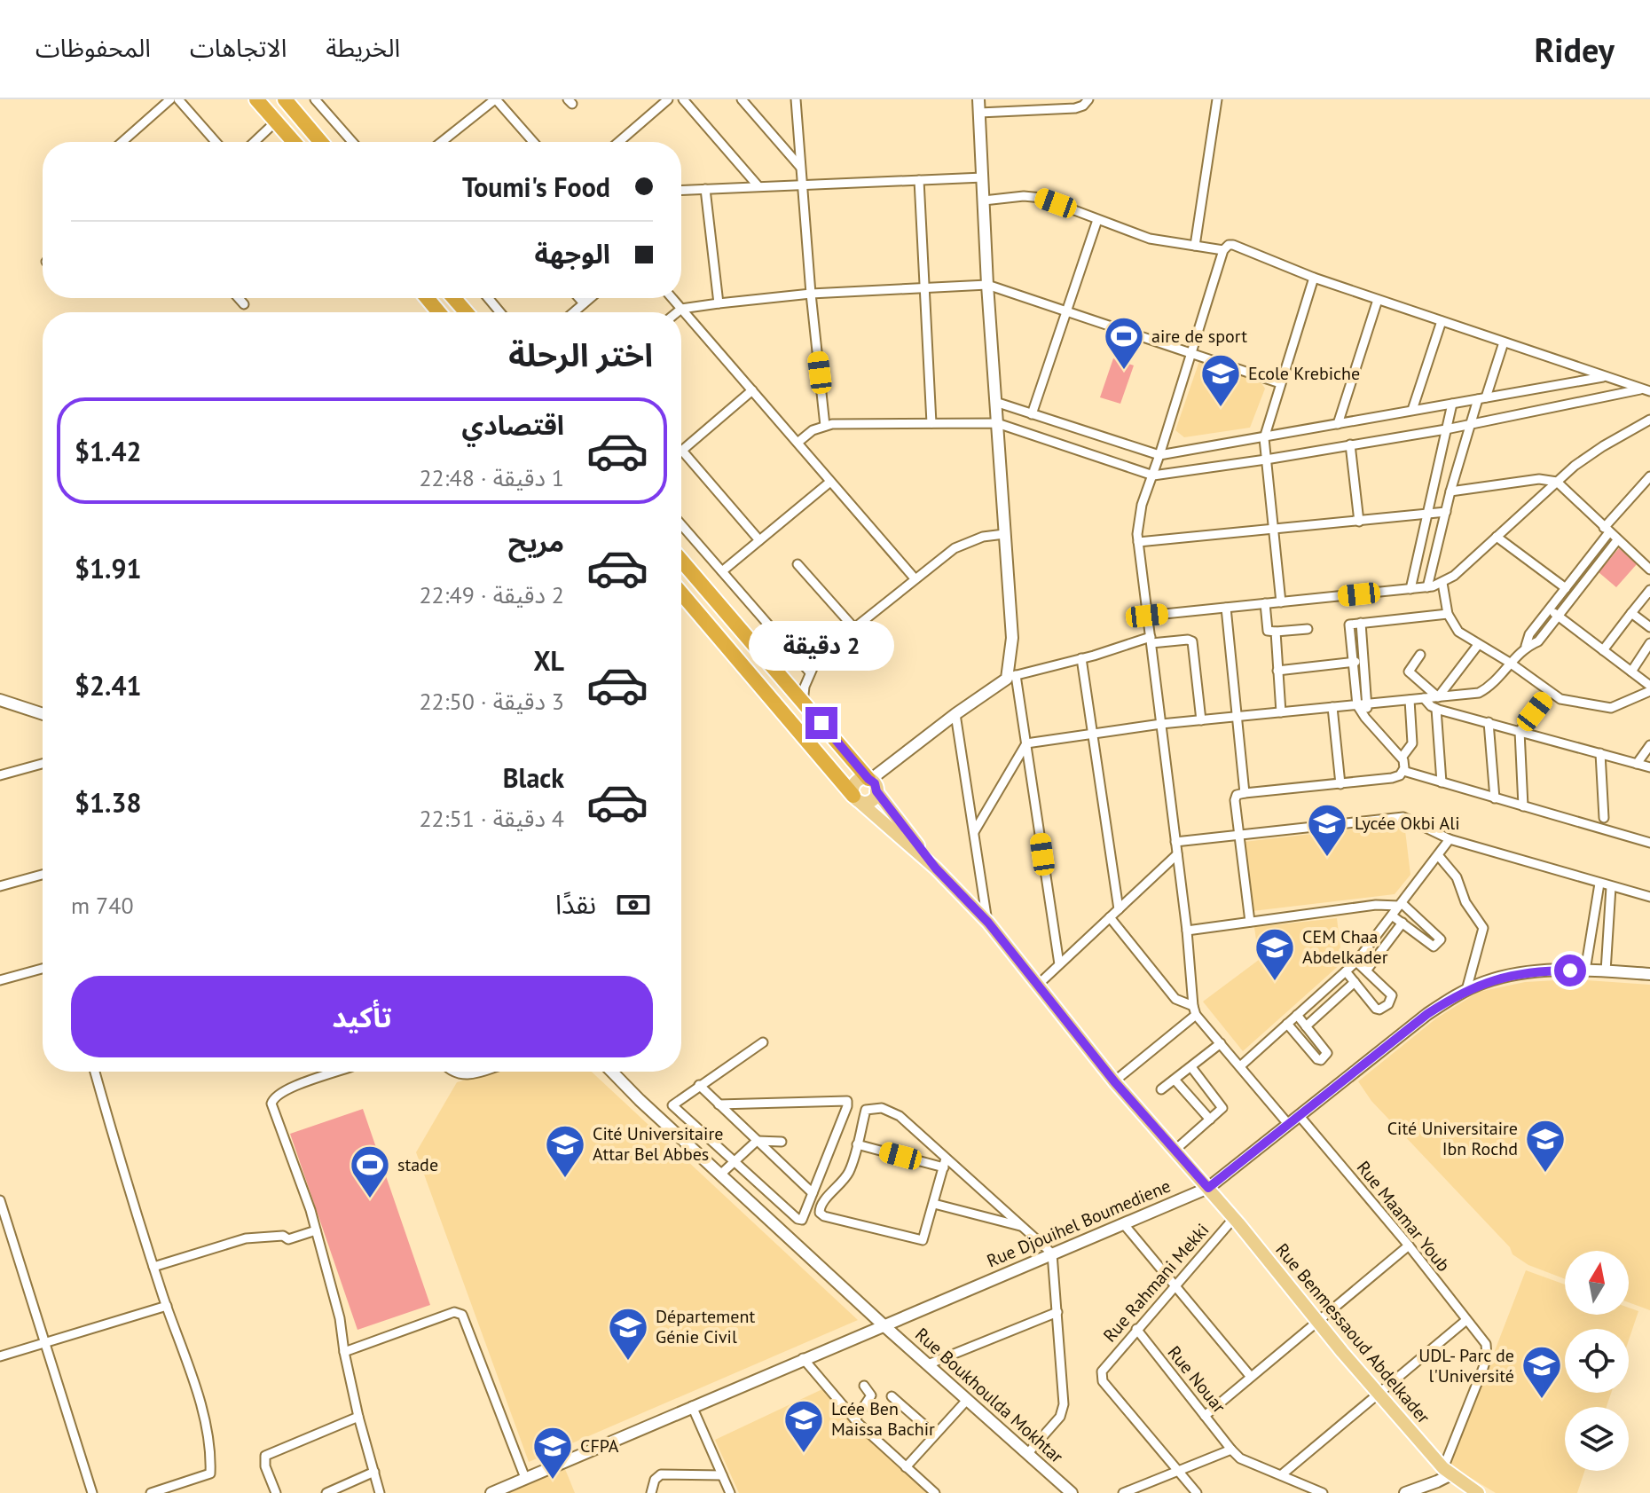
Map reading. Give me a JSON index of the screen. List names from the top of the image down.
{
  "streets": {
    "main road": ["Rue Djouihel Boumediene", "Rue Benmessaoud Abdelkader", "Rue Boukhoulda Mokhtar"],
    "street": ["Rue Maamar Youb", "Rue Rahmani Mekki", "Rue Nouar"]
  },
  "crossings": [
    ["Rue Maamar Youb", "Rue Djouihel Boumediene"],
    ["Rue Maamar Youb", "Rue Benmessaoud Abdelkader"],
    ["Rue Djouihel Boumediene", "Rue Benmessaoud Abdelkader"],
    ["Rue Djouihel Boumediene", "Rue Boukhoulda Mokhtar"],
    ["Rue Rahmani Mekki", "Rue Benmessaoud Abdelkader"],
    ["Rue Rahmani Mekki", "Rue Nouar"]
  ],
  "places": {
    "sports": ["aire de sport", "stade"],
    "school or university": [
      "Ecole Krebiche",
      "Lycée Okbi Ali",
      "CEM Chaa Abdelkader",
      "Cité Universitaire Ibn Rochd",
      "Cité Universitaire Attar Bel Abbes",
      "Département Génie Civil",
      "UDL- Parc de l'Université",
      "Lcée Ben Maissa Bachir",
      "CFPA"
    ]
  },
  "north": "top",
  "page": {
    "header": "Ridey",
    "nav": ["الخريطة", "الاتجاهات", "المحفوظات"],
    "banner": ["Toumi's Food", "الوجهة"],
    "heading": "اختر الرحلة",
    "list": [
      {
        "name": "اقتصادي",
        "note": "1 دقيقة · 22:48",
        "value": "$1.42"
      },
      {
        "name": "مريح",
        "note": "2 دقيقة · 22:49",
        "value": "$1.91"
      },
      {
        "name": "XL",
        "note": "3 دقيقة · 22:50",
        "value": "$2.41"
      },
      {
        "name": "Black",
        "note": "4 دقيقة · 22:51",
        "value": "$1.38"
      }
    ],
    "bubble": "2 دقيقة",
    "pay": ["نقدًا", "740 m"],
    "buttons": "تأكيد"
  }
}
